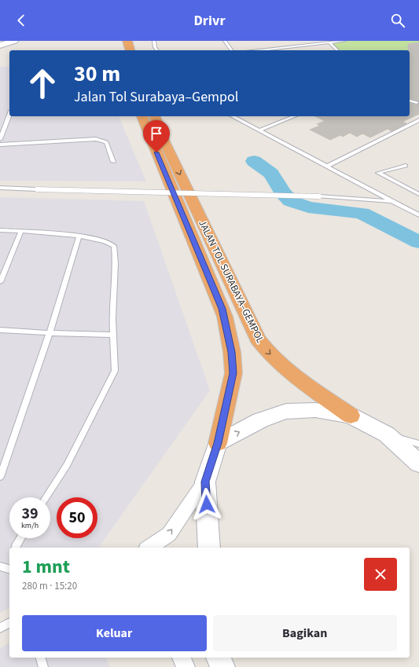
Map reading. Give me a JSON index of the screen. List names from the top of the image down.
{
  "streets": {
    "highway": ["JALAN TOL SURABAYA–GEMPOL"]
  },
  "page": {
    "header": "Drivr",
    "turn": ["30 m", "Jalan Tol Surabaya–Gempol"],
    "speed": "39 km/h",
    "limit": "50",
    "heading": ["1 mnt", "280 m · 15:20"],
    "buttons": ["Keluar", "Bagikan"]
  }
}
